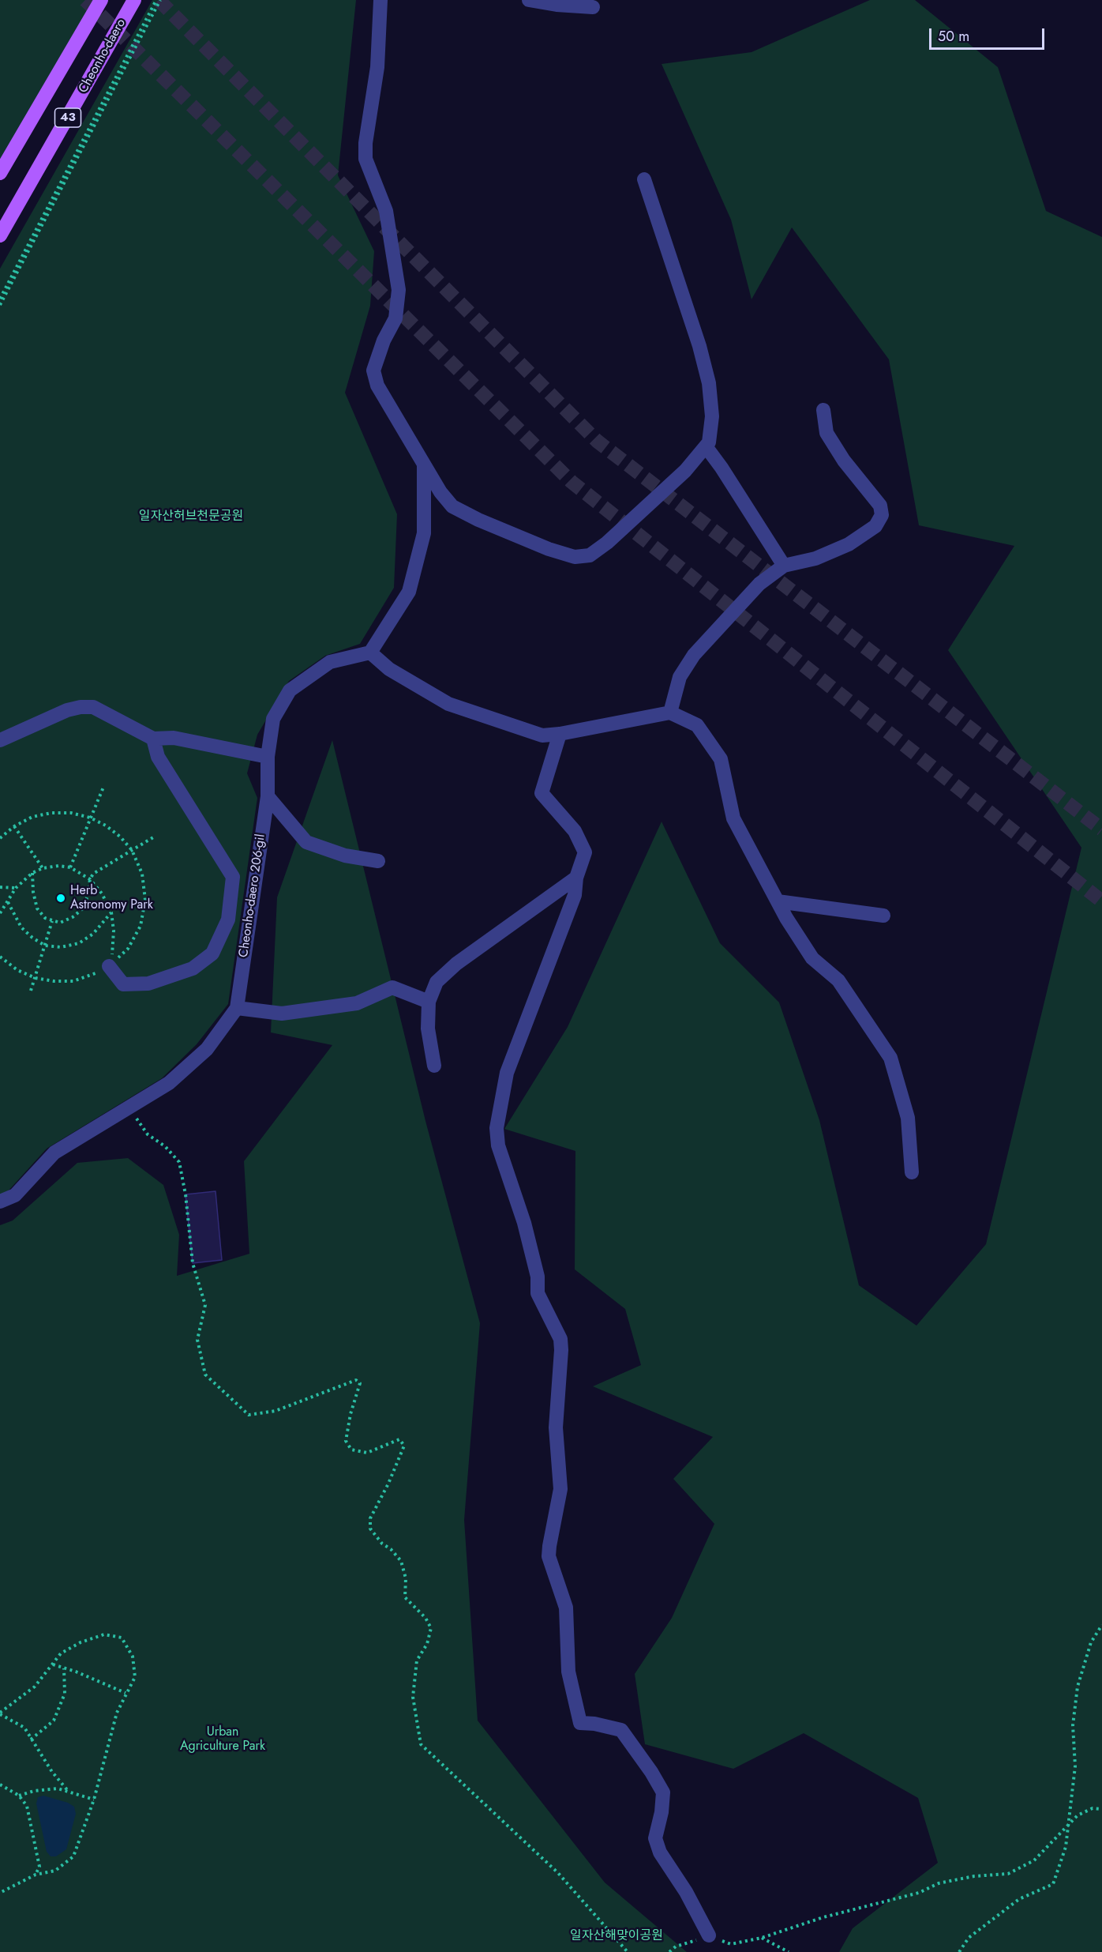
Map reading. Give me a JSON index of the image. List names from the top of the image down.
{
  "streets": {
    "main road": ["Cheonho-daero", "43"],
    "street": ["Cheonho-daero 206-gil"]
  },
  "parks": ["일자산허브천문공원", "Urban Agriculture Park", "일자산해맞이공원"],
  "places": ["Herb Astronomy Park"],
  "scale_bar": "50 m"
}
